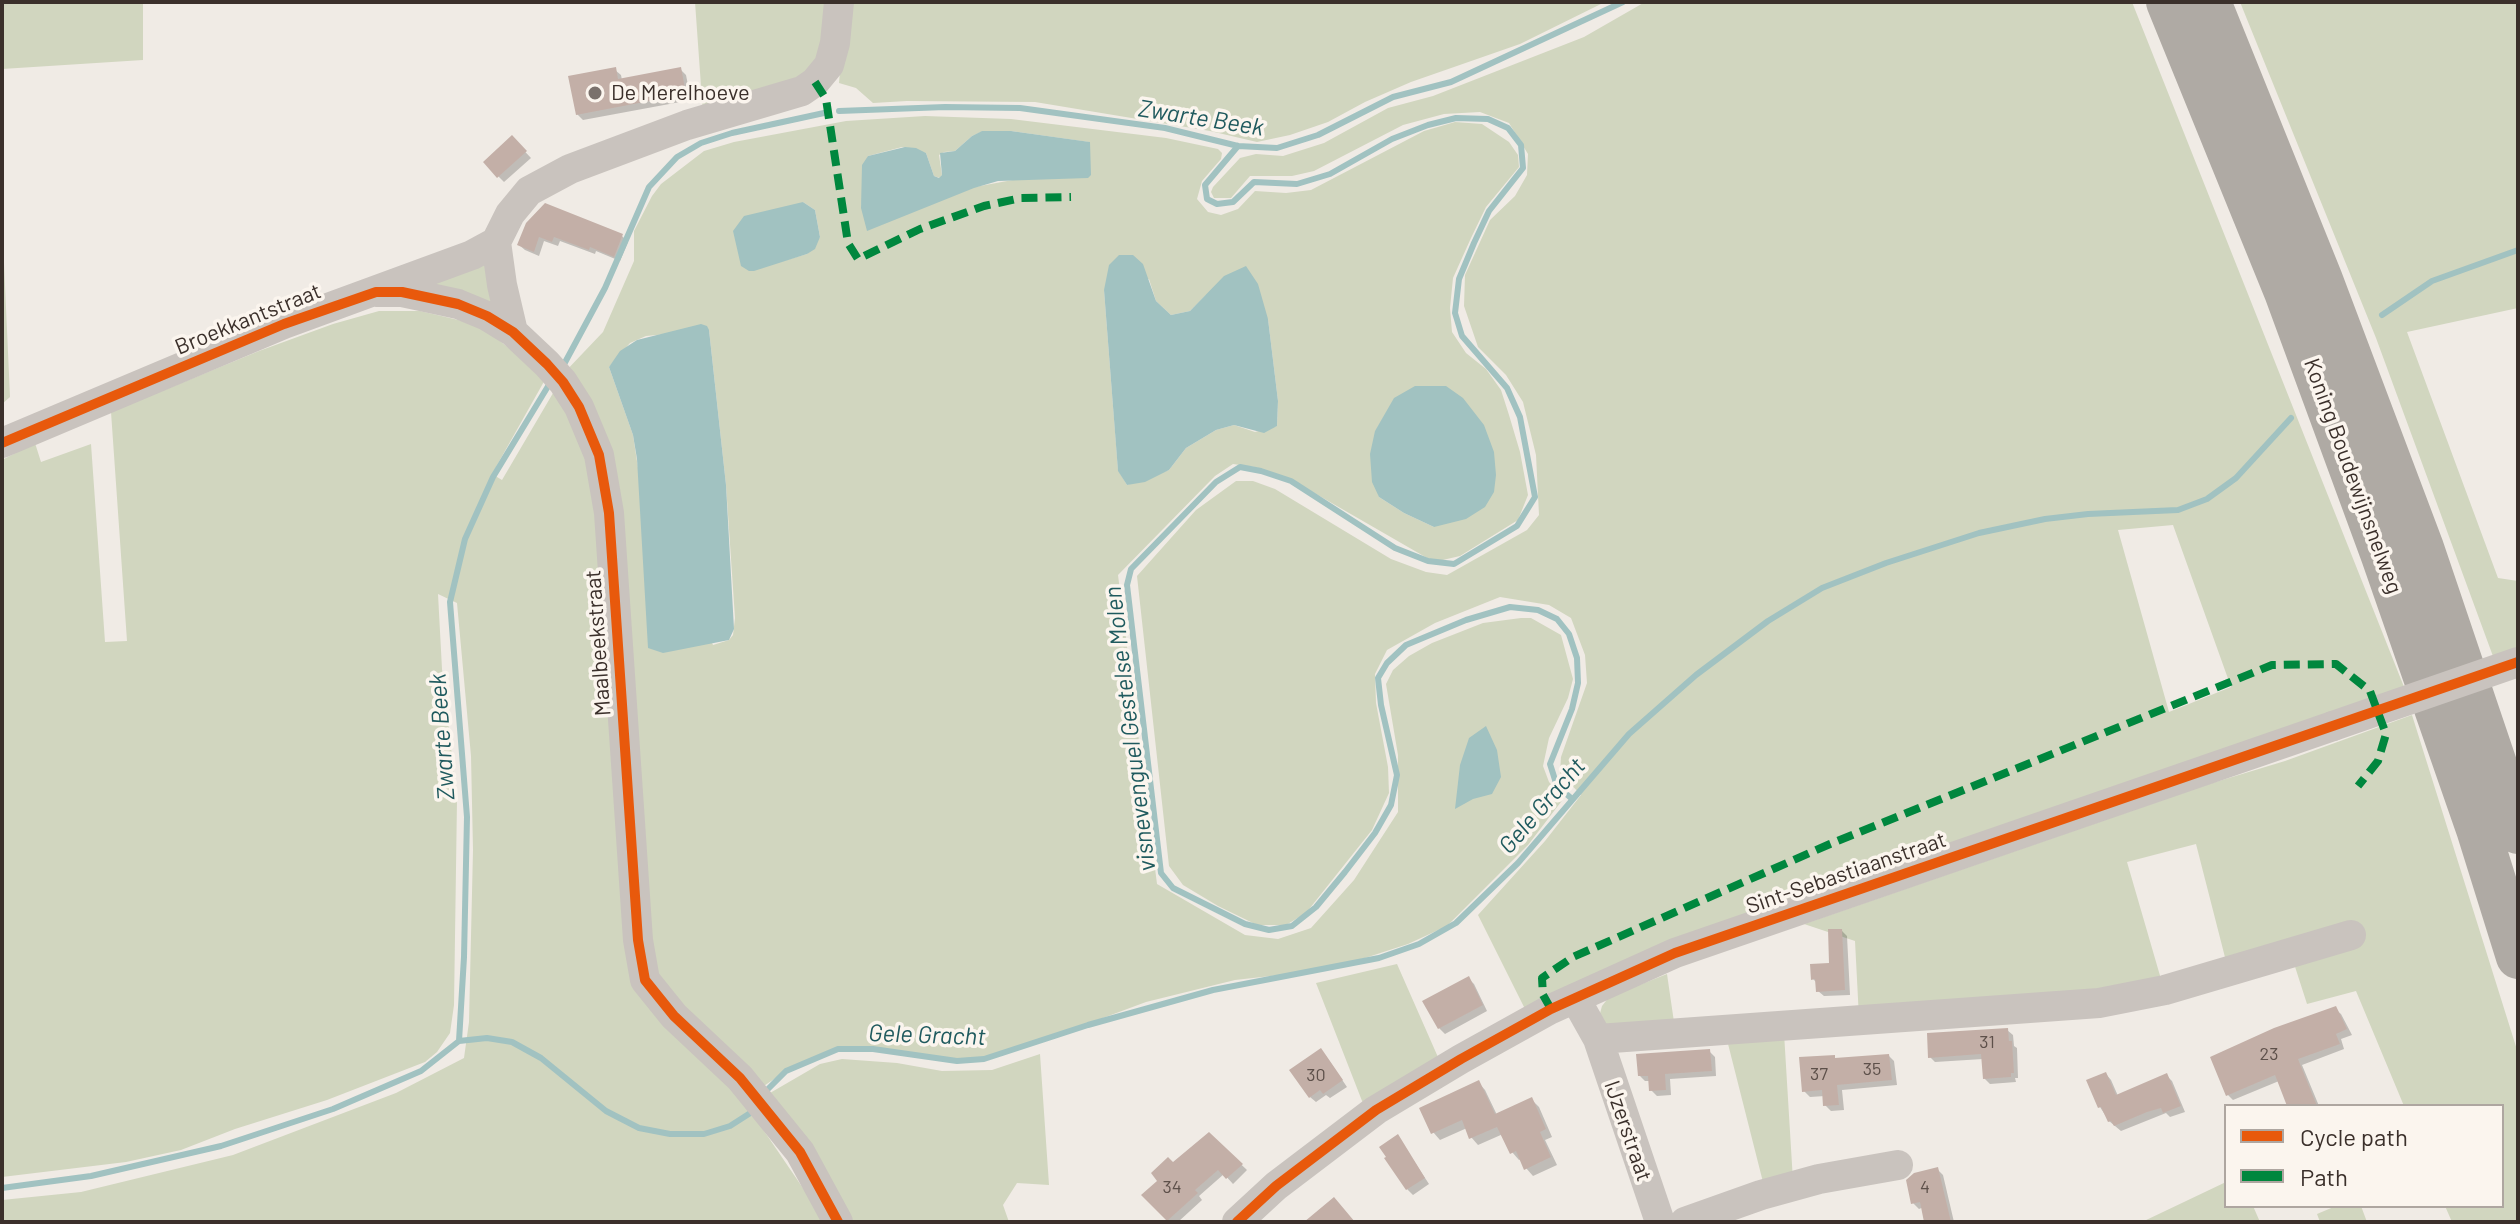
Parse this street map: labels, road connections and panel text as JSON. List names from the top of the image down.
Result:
{
  "streets": {
    "highway": ["Koning Boudewijnsnelweg"],
    "street": [
      "Broekkantstraat",
      "Maalbeekstraat",
      "Sint-Sebastiaanstraat",
      "IJzerstraat"
    ]
  },
  "crossings": [
    ["Broekkantstraat", "Maalbeekstraat"]
  ],
  "water": ["Zwarte Beek", "visnevenguel Gestelse Molen", "Gele Gracht"],
  "places": ["De Merelhoeve"],
  "house_numbers": [
    "31",
    "23",
    "35",
    "37",
    "30",
    "34",
    "4"
  ],
  "legend": ["Cycle path", "Path"]
}
